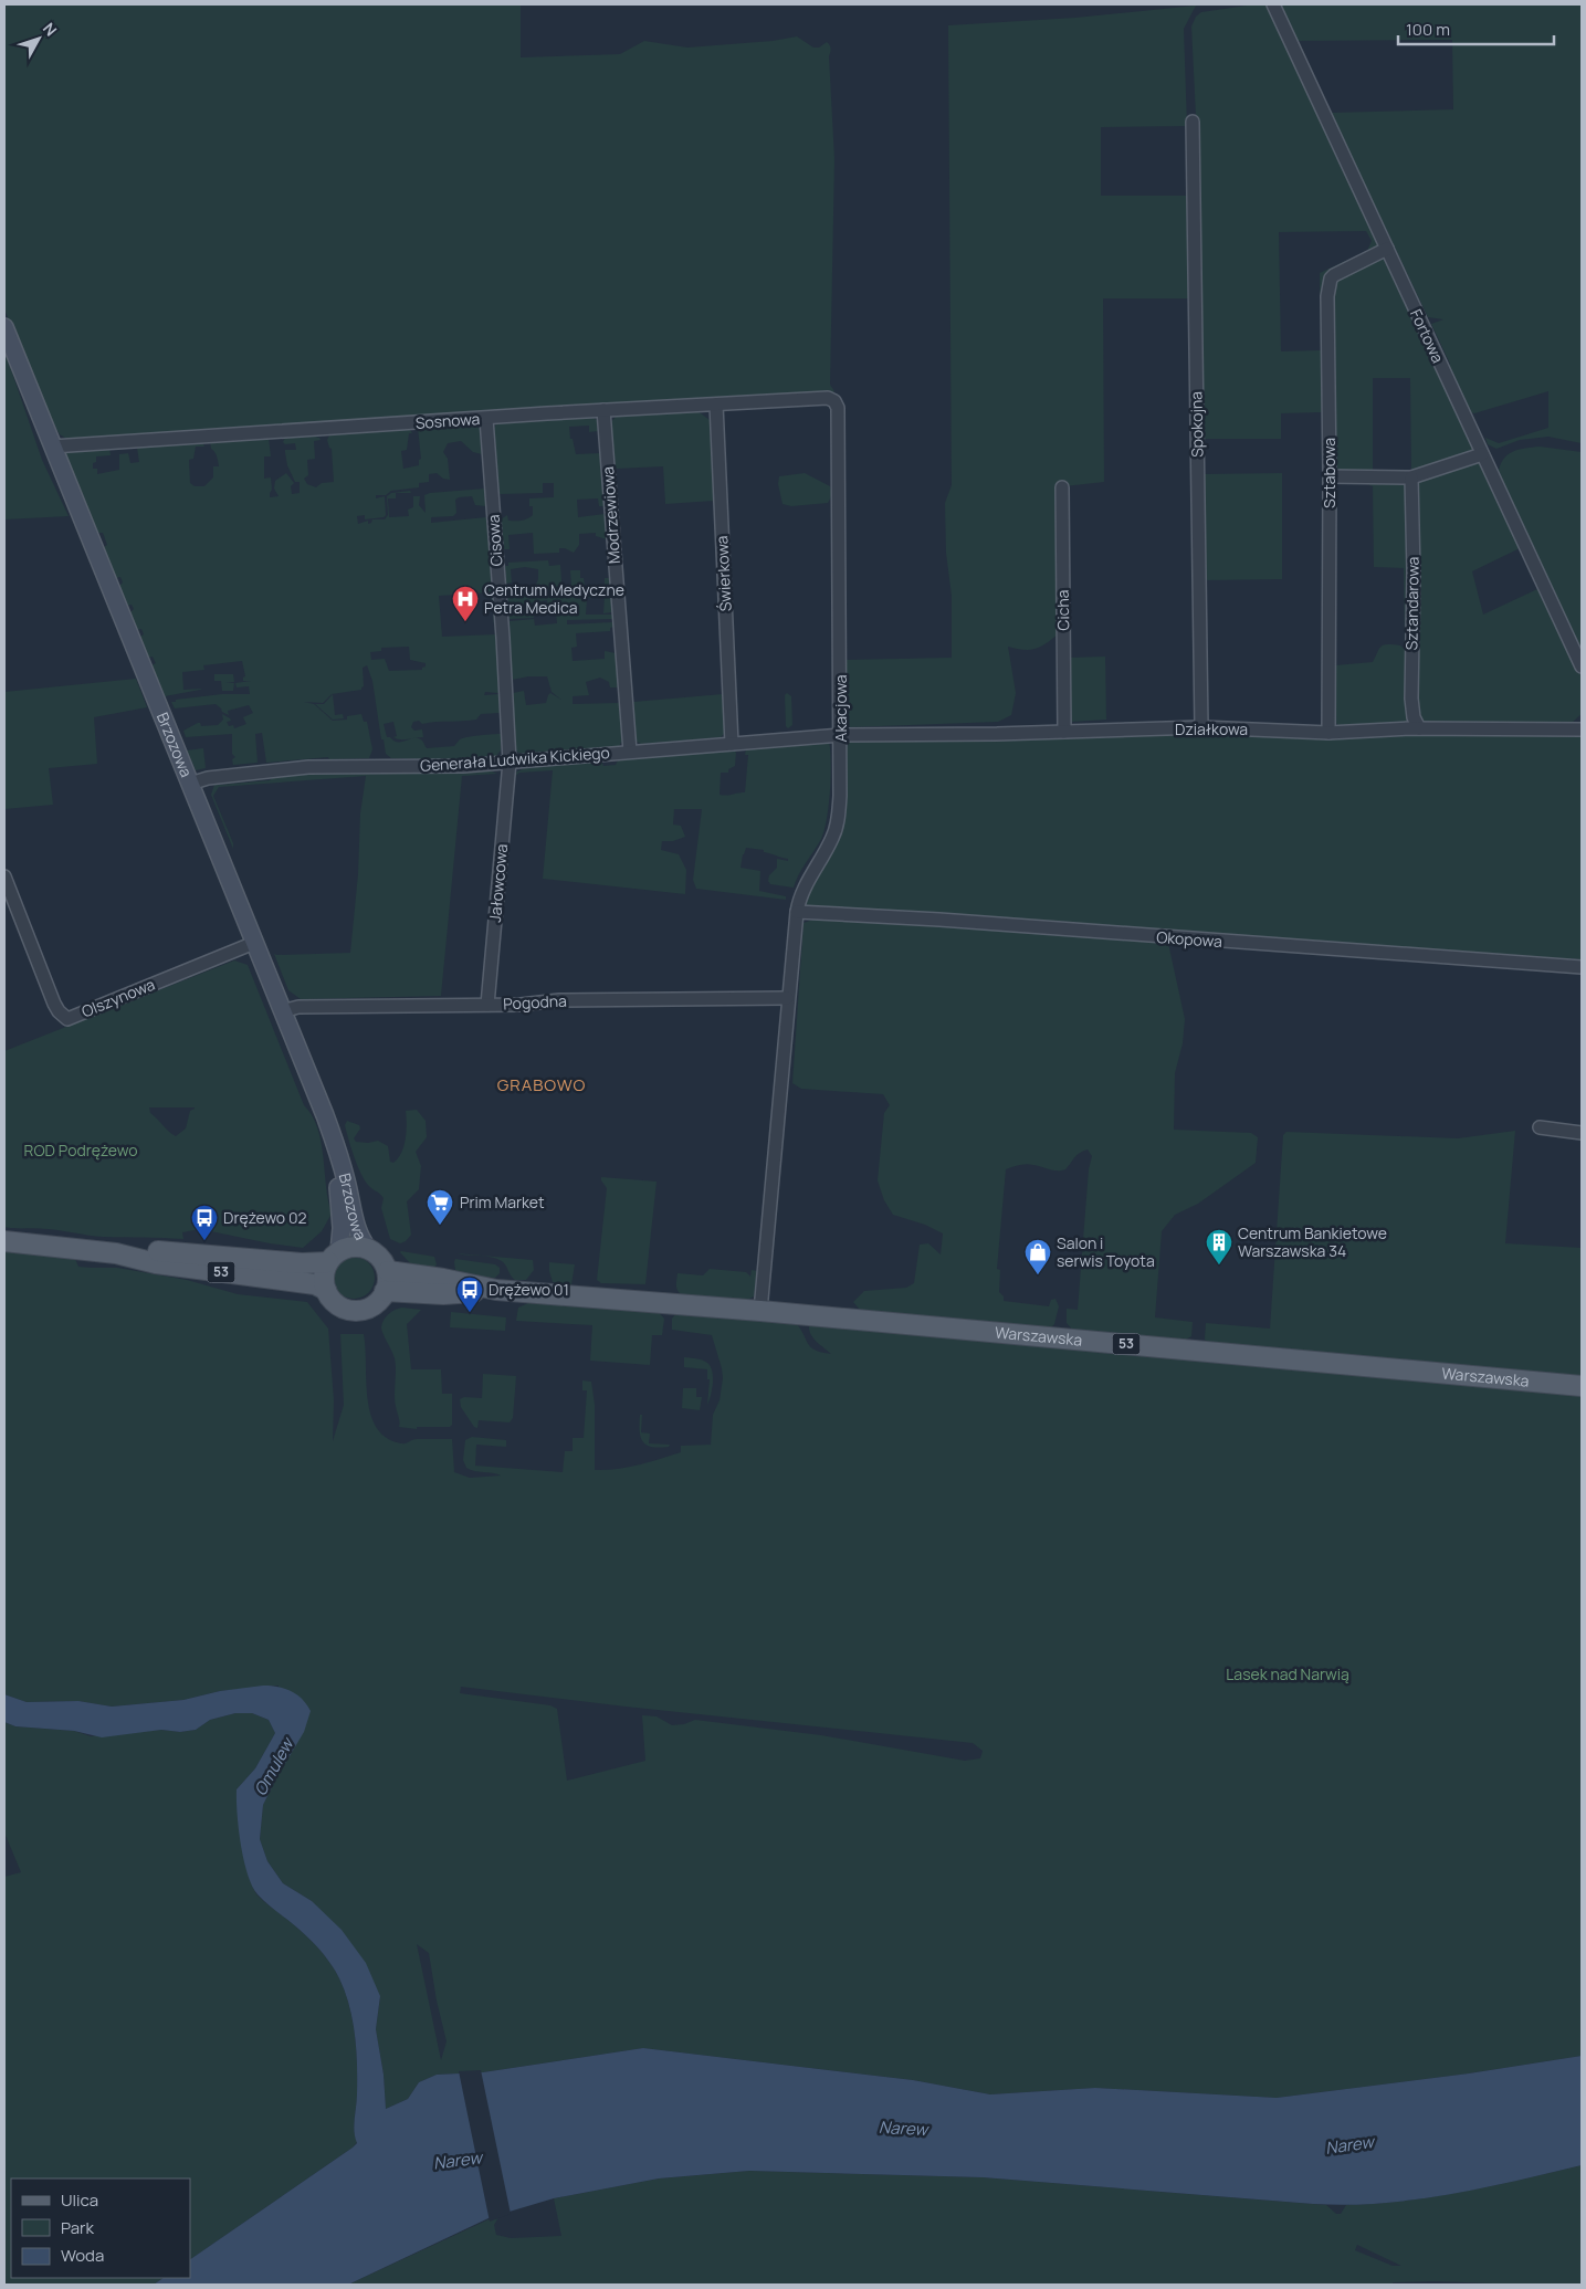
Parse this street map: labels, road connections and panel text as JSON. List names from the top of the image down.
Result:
{
  "streets": {
    "main road": ["Brzozowa", "53", "Warszawska"],
    "street": [
      "Fortowa",
      "Sosnowa",
      "Spokojna",
      "Sztabowa",
      "Modrzewiowa",
      "Cisowa",
      "Świerkowa",
      "Sztandarowa",
      "Cicha",
      "Akacjowa",
      "Działkowa",
      "Generała Ludwika Kickiego",
      "Jałowcowa",
      "Okopowa",
      "Olszynowa",
      "Pogodna"
    ]
  },
  "crossings": [
    ["Fortowa", "Sztabowa"],
    ["Sosnowa", "Modrzewiowa"],
    ["Sosnowa", "Cisowa"],
    ["Sosnowa", "Świerkowa"],
    ["Sosnowa", "Akacjowa"],
    ["Sosnowa", "Brzozowa"],
    ["Spokojna", "Działkowa"],
    ["Sztabowa", "Działkowa"],
    ["Modrzewiowa", "Generała Ludwika Kickiego"],
    ["Cisowa", "Generała Ludwika Kickiego"],
    ["Cisowa", "Jałowcowa"],
    ["Świerkowa", "Generała Ludwika Kickiego"],
    ["Sztandarowa", "Działkowa"],
    ["Cicha", "Działkowa"],
    ["Akacjowa", "Działkowa"],
    ["Akacjowa", "Generała Ludwika Kickiego"],
    ["Akacjowa", "Okopowa"],
    ["Akacjowa", "Pogodna"],
    ["Akacjowa", "Warszawska"],
    ["Działkowa", "Generała Ludwika Kickiego"],
    ["Brzozowa", "Generała Ludwika Kickiego"],
    ["Brzozowa", "Olszynowa"],
    ["Brzozowa", "Pogodna"],
    ["Brzozowa", "53"],
    ["Brzozowa", "Warszawska"],
    ["Generała Ludwika Kickiego", "Jałowcowa"],
    ["Jałowcowa", "Pogodna"],
    ["53", "Warszawska"]
  ],
  "districts": ["GRABOWO"],
  "water": ["Omulew", "Narew"],
  "parks": ["ROD Podrężewo", "Lasek nad Narwią"],
  "places": {
    "hospital": ["Centrum Medyczne Petra Medica"],
    "supermarket": ["Prim Market"],
    "bus stop": ["Drężewo 02", "Drężewo 01"],
    "building": ["Centrum Bankietowe Warszawska 34"],
    "shop": ["Salon i serwis Toyota"]
  },
  "legend": ["Ulica", "Park", "Woda"],
  "scale_bar": "100 m",
  "north": "top right"
}
